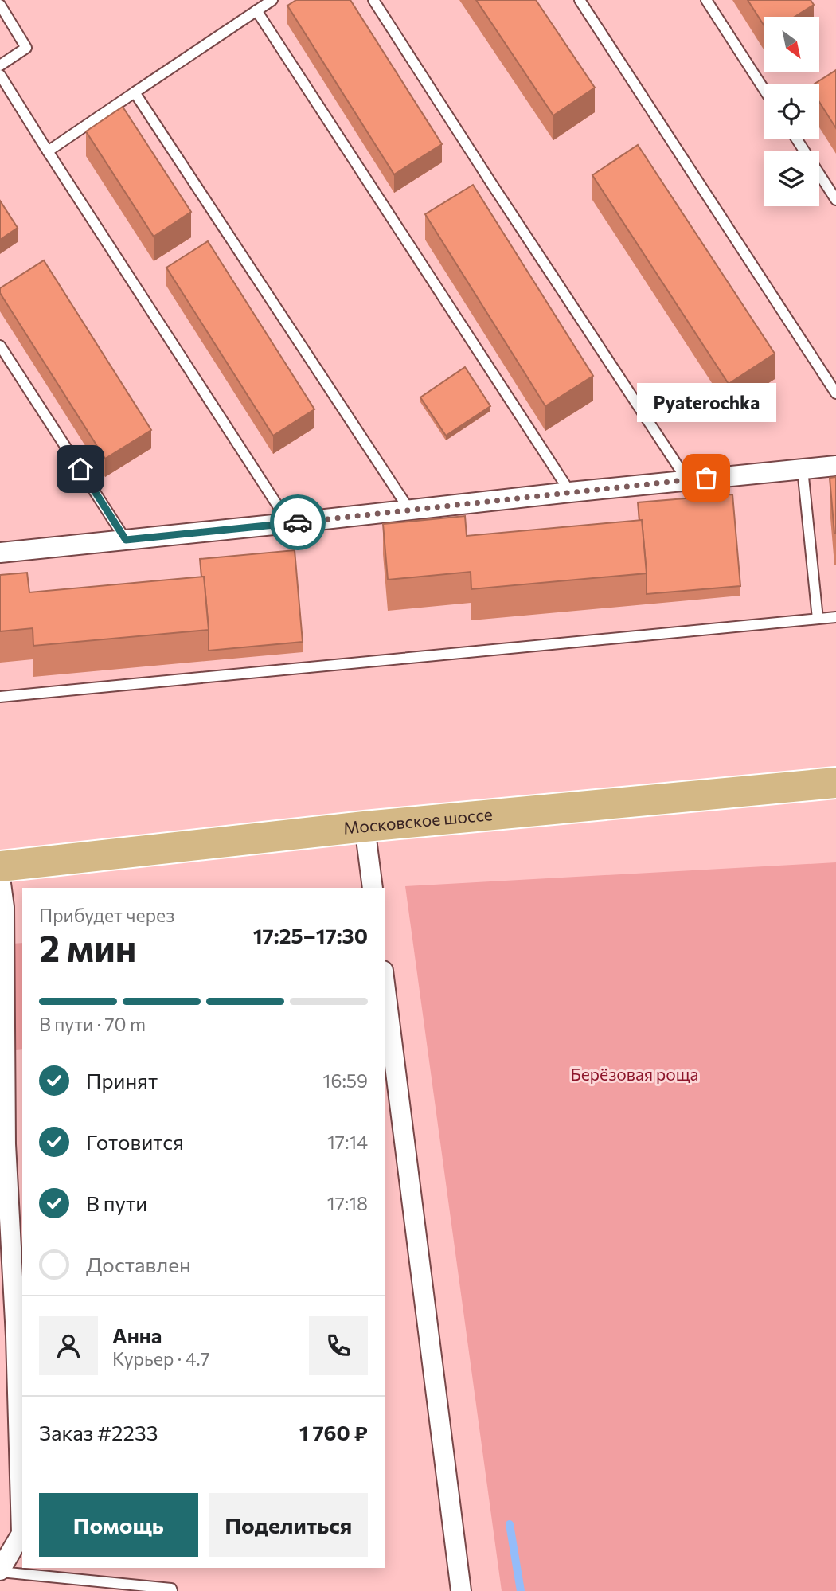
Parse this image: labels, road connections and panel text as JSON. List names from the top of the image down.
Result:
{
  "streets": {
    "main road": ["Московское шоссе"]
  },
  "parks": ["Берёзовая роща"],
  "places": ["Pyaterochka"],
  "north": "bottom right",
  "page": {
    "bubble": "Pyaterochka",
    "heading": ["2 мин", "Прибудет через", "17:25–17:30"],
    "panel": [
      "Анна",
      "Курьер · 4.7",
      "Заказ #2233",
      "1 760 ₽"
    ],
    "bar": "В пути · 70 m",
    "list": [
      ["Принят", "16:59"],
      ["Готовится", "17:14"],
      ["В пути", "17:18"],
      "Доставлен"
    ],
    "buttons": ["Помощь", "Поделиться"]
  }
}
